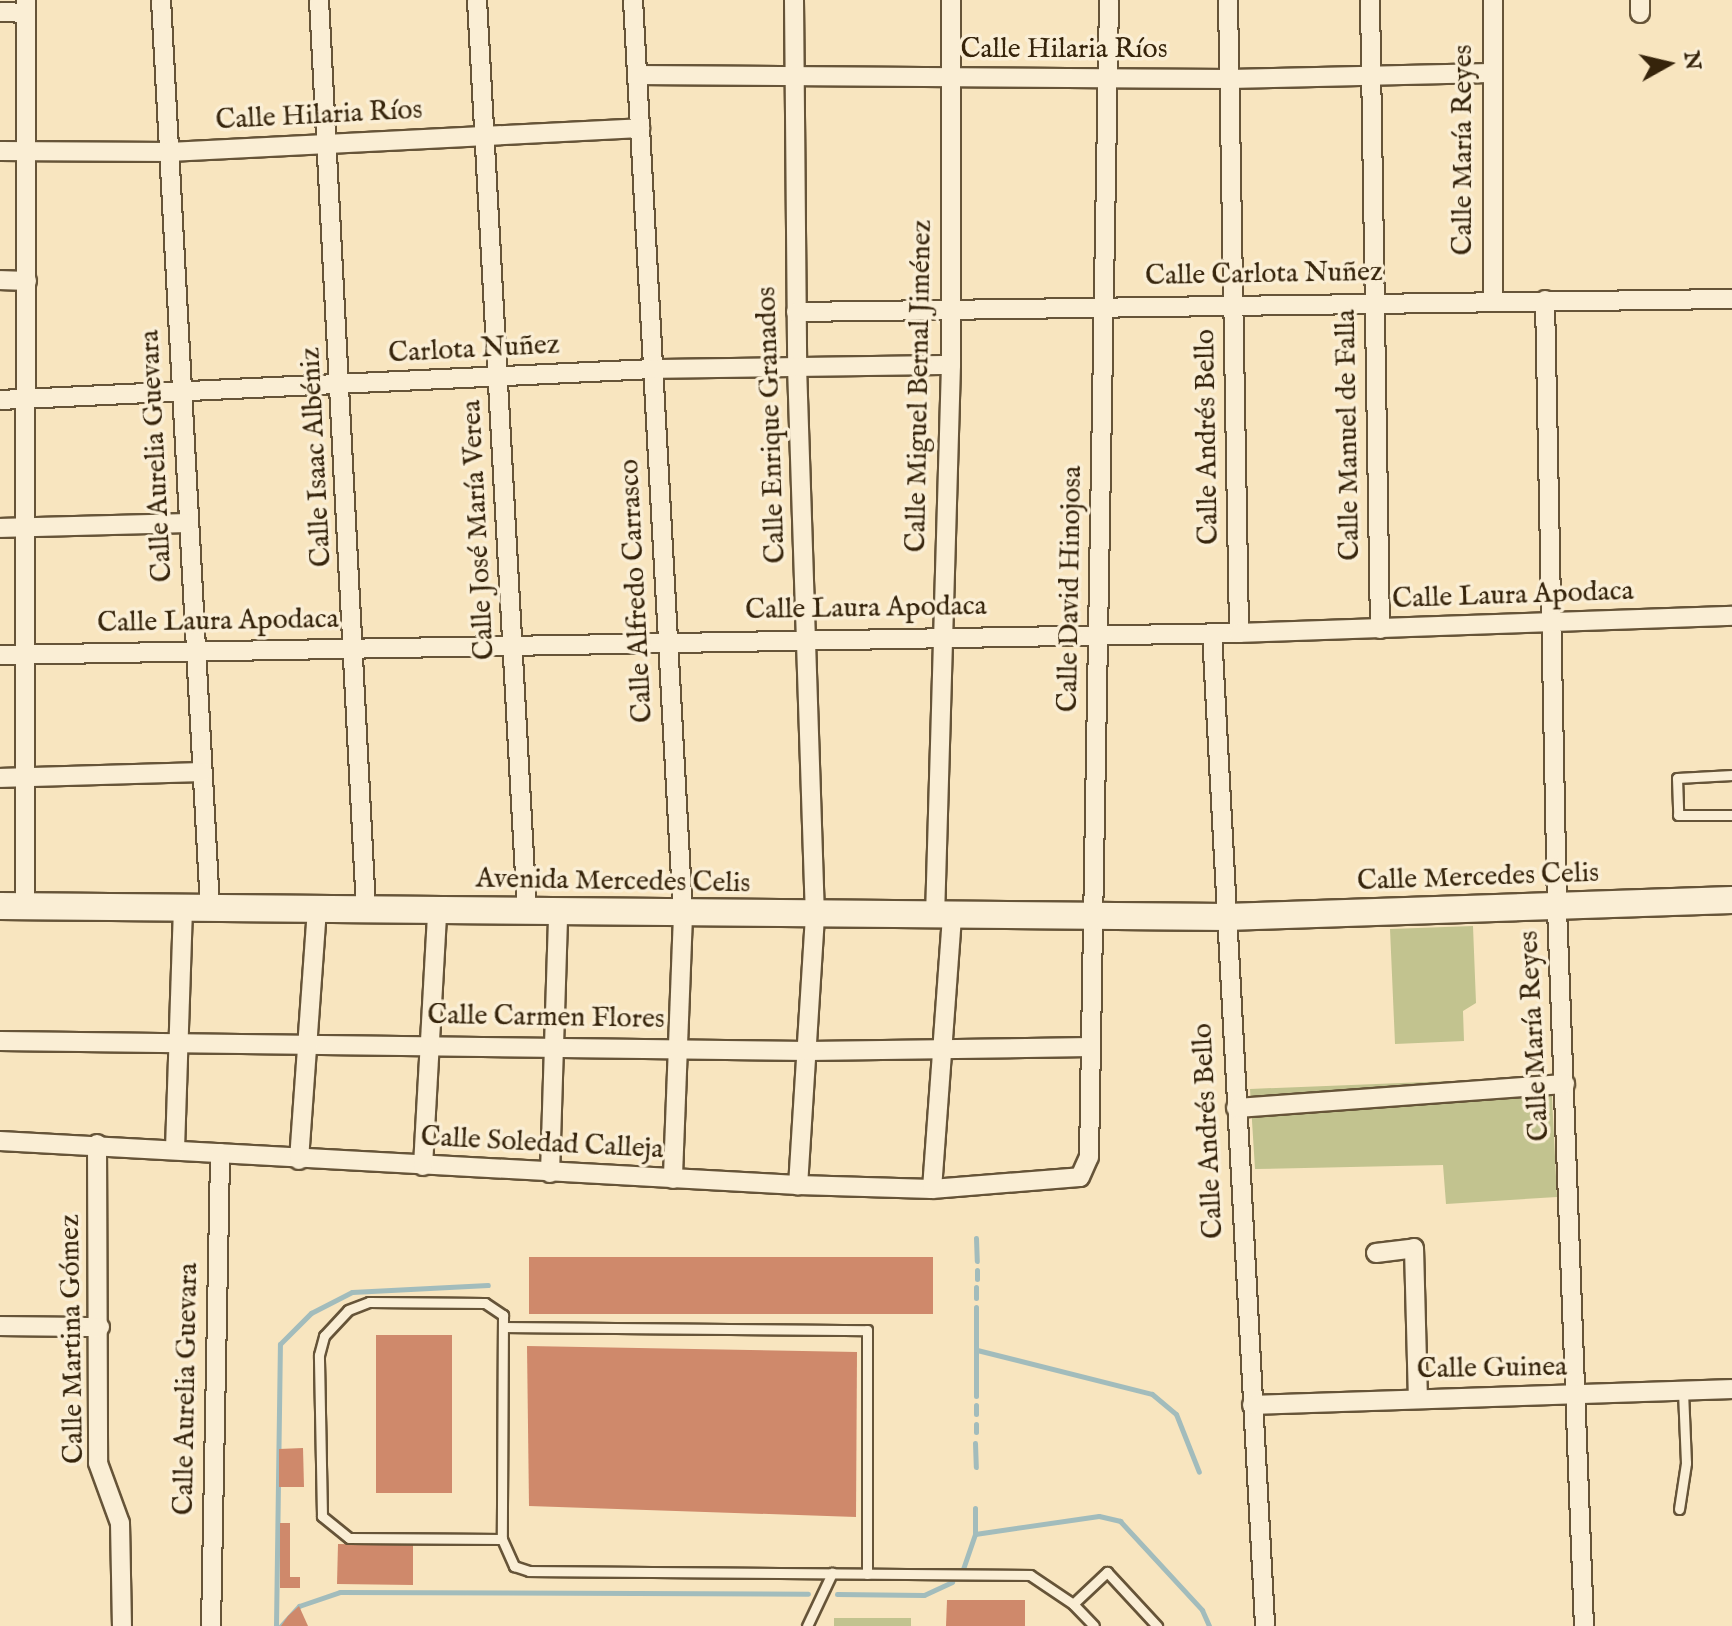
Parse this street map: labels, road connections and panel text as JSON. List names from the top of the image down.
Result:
{
  "streets": {
    "main road": ["Calle Mercedes Celis", "Avenida Mercedes Celis"],
    "street": [
      "Calle Hilaria Ríos",
      "Calle María Reyes",
      "Calle Carlota Nuñez",
      "Carlota Nuñez",
      "Calle Miguel Bernal Jiménez",
      "Calle Enrique Granados",
      "Calle Manuel de Falla",
      "Calle Andrés Bello",
      "Calle Aurelia Guevara",
      "Calle Isaac Albéniz",
      "Calle José María Verea",
      "Calle David Hinojosa",
      "Calle Alfredo Carrasco",
      "Calle Laura Apodaca",
      "Calle Carmen Flores",
      "Calle Soledad Calleja",
      "Calle Martina Gómez",
      "Calle Guinea"
    ]
  },
  "crossings": [
    ["Calle Hilaria Ríos", "Calle María Reyes"],
    ["Calle Hilaria Ríos", "Calle Miguel Bernal Jiménez"],
    ["Calle Hilaria Ríos", "Calle Enrique Granados"],
    ["Calle Hilaria Ríos", "Calle Manuel de Falla"],
    ["Calle Hilaria Ríos", "Calle Andrés Bello"],
    ["Calle Hilaria Ríos", "Calle Aurelia Guevara"],
    ["Calle Hilaria Ríos", "Calle Isaac Albéniz"],
    ["Calle Hilaria Ríos", "Calle José María Verea"],
    ["Calle Hilaria Ríos", "Calle David Hinojosa"],
    ["Calle Hilaria Ríos", "Calle Alfredo Carrasco"],
    ["Calle María Reyes", "Calle Carlota Nuñez"],
    ["Calle María Reyes", "Calle Laura Apodaca"],
    ["Calle María Reyes", "Calle Mercedes Celis"],
    ["Calle María Reyes", "Calle Guinea"],
    ["Calle Carlota Nuñez", "Calle Miguel Bernal Jiménez"],
    ["Calle Carlota Nuñez", "Calle Enrique Granados"],
    ["Calle Carlota Nuñez", "Calle Manuel de Falla"],
    ["Calle Carlota Nuñez", "Calle Andrés Bello"],
    ["Calle Carlota Nuñez", "Calle David Hinojosa"],
    ["Carlota Nuñez", "Calle Miguel Bernal Jiménez"],
    ["Carlota Nuñez", "Calle Enrique Granados"],
    ["Carlota Nuñez", "Calle Aurelia Guevara"],
    ["Carlota Nuñez", "Calle Isaac Albéniz"],
    ["Carlota Nuñez", "Calle José María Verea"],
    ["Carlota Nuñez", "Calle Alfredo Carrasco"],
    ["Calle Miguel Bernal Jiménez", "Calle Laura Apodaca"],
    ["Calle Miguel Bernal Jiménez", "Avenida Mercedes Celis"],
    ["Calle Miguel Bernal Jiménez", "Calle Carmen Flores"],
    ["Calle Miguel Bernal Jiménez", "Calle Soledad Calleja"],
    ["Calle Enrique Granados", "Calle Laura Apodaca"],
    ["Calle Enrique Granados", "Avenida Mercedes Celis"],
    ["Calle Enrique Granados", "Calle Carmen Flores"],
    ["Calle Enrique Granados", "Calle Soledad Calleja"],
    ["Calle Manuel de Falla", "Calle Laura Apodaca"],
    ["Calle Andrés Bello", "Calle Laura Apodaca"],
    ["Calle Andrés Bello", "Calle Mercedes Celis"],
    ["Calle Andrés Bello", "Avenida Mercedes Celis"],
    ["Calle Andrés Bello", "Calle Guinea"],
    ["Calle Aurelia Guevara", "Calle Laura Apodaca"],
    ["Calle Aurelia Guevara", "Avenida Mercedes Celis"],
    ["Calle Aurelia Guevara", "Calle Soledad Calleja"],
    ["Calle Isaac Albéniz", "Calle Laura Apodaca"],
    ["Calle Isaac Albéniz", "Avenida Mercedes Celis"],
    ["Calle José María Verea", "Calle Laura Apodaca"],
    ["Calle José María Verea", "Avenida Mercedes Celis"],
    ["Calle David Hinojosa", "Calle Laura Apodaca"],
    ["Calle David Hinojosa", "Avenida Mercedes Celis"],
    ["Calle David Hinojosa", "Calle Carmen Flores"],
    ["Calle David Hinojosa", "Calle Soledad Calleja"],
    ["Calle Alfredo Carrasco", "Calle Laura Apodaca"],
    ["Calle Alfredo Carrasco", "Avenida Mercedes Celis"],
    ["Calle Alfredo Carrasco", "Calle Carmen Flores"],
    ["Calle Alfredo Carrasco", "Calle Soledad Calleja"],
    ["Calle Mercedes Celis", "Avenida Mercedes Celis"],
    ["Calle Soledad Calleja", "Calle Martina Gómez"]
  ],
  "north": "right"
}
